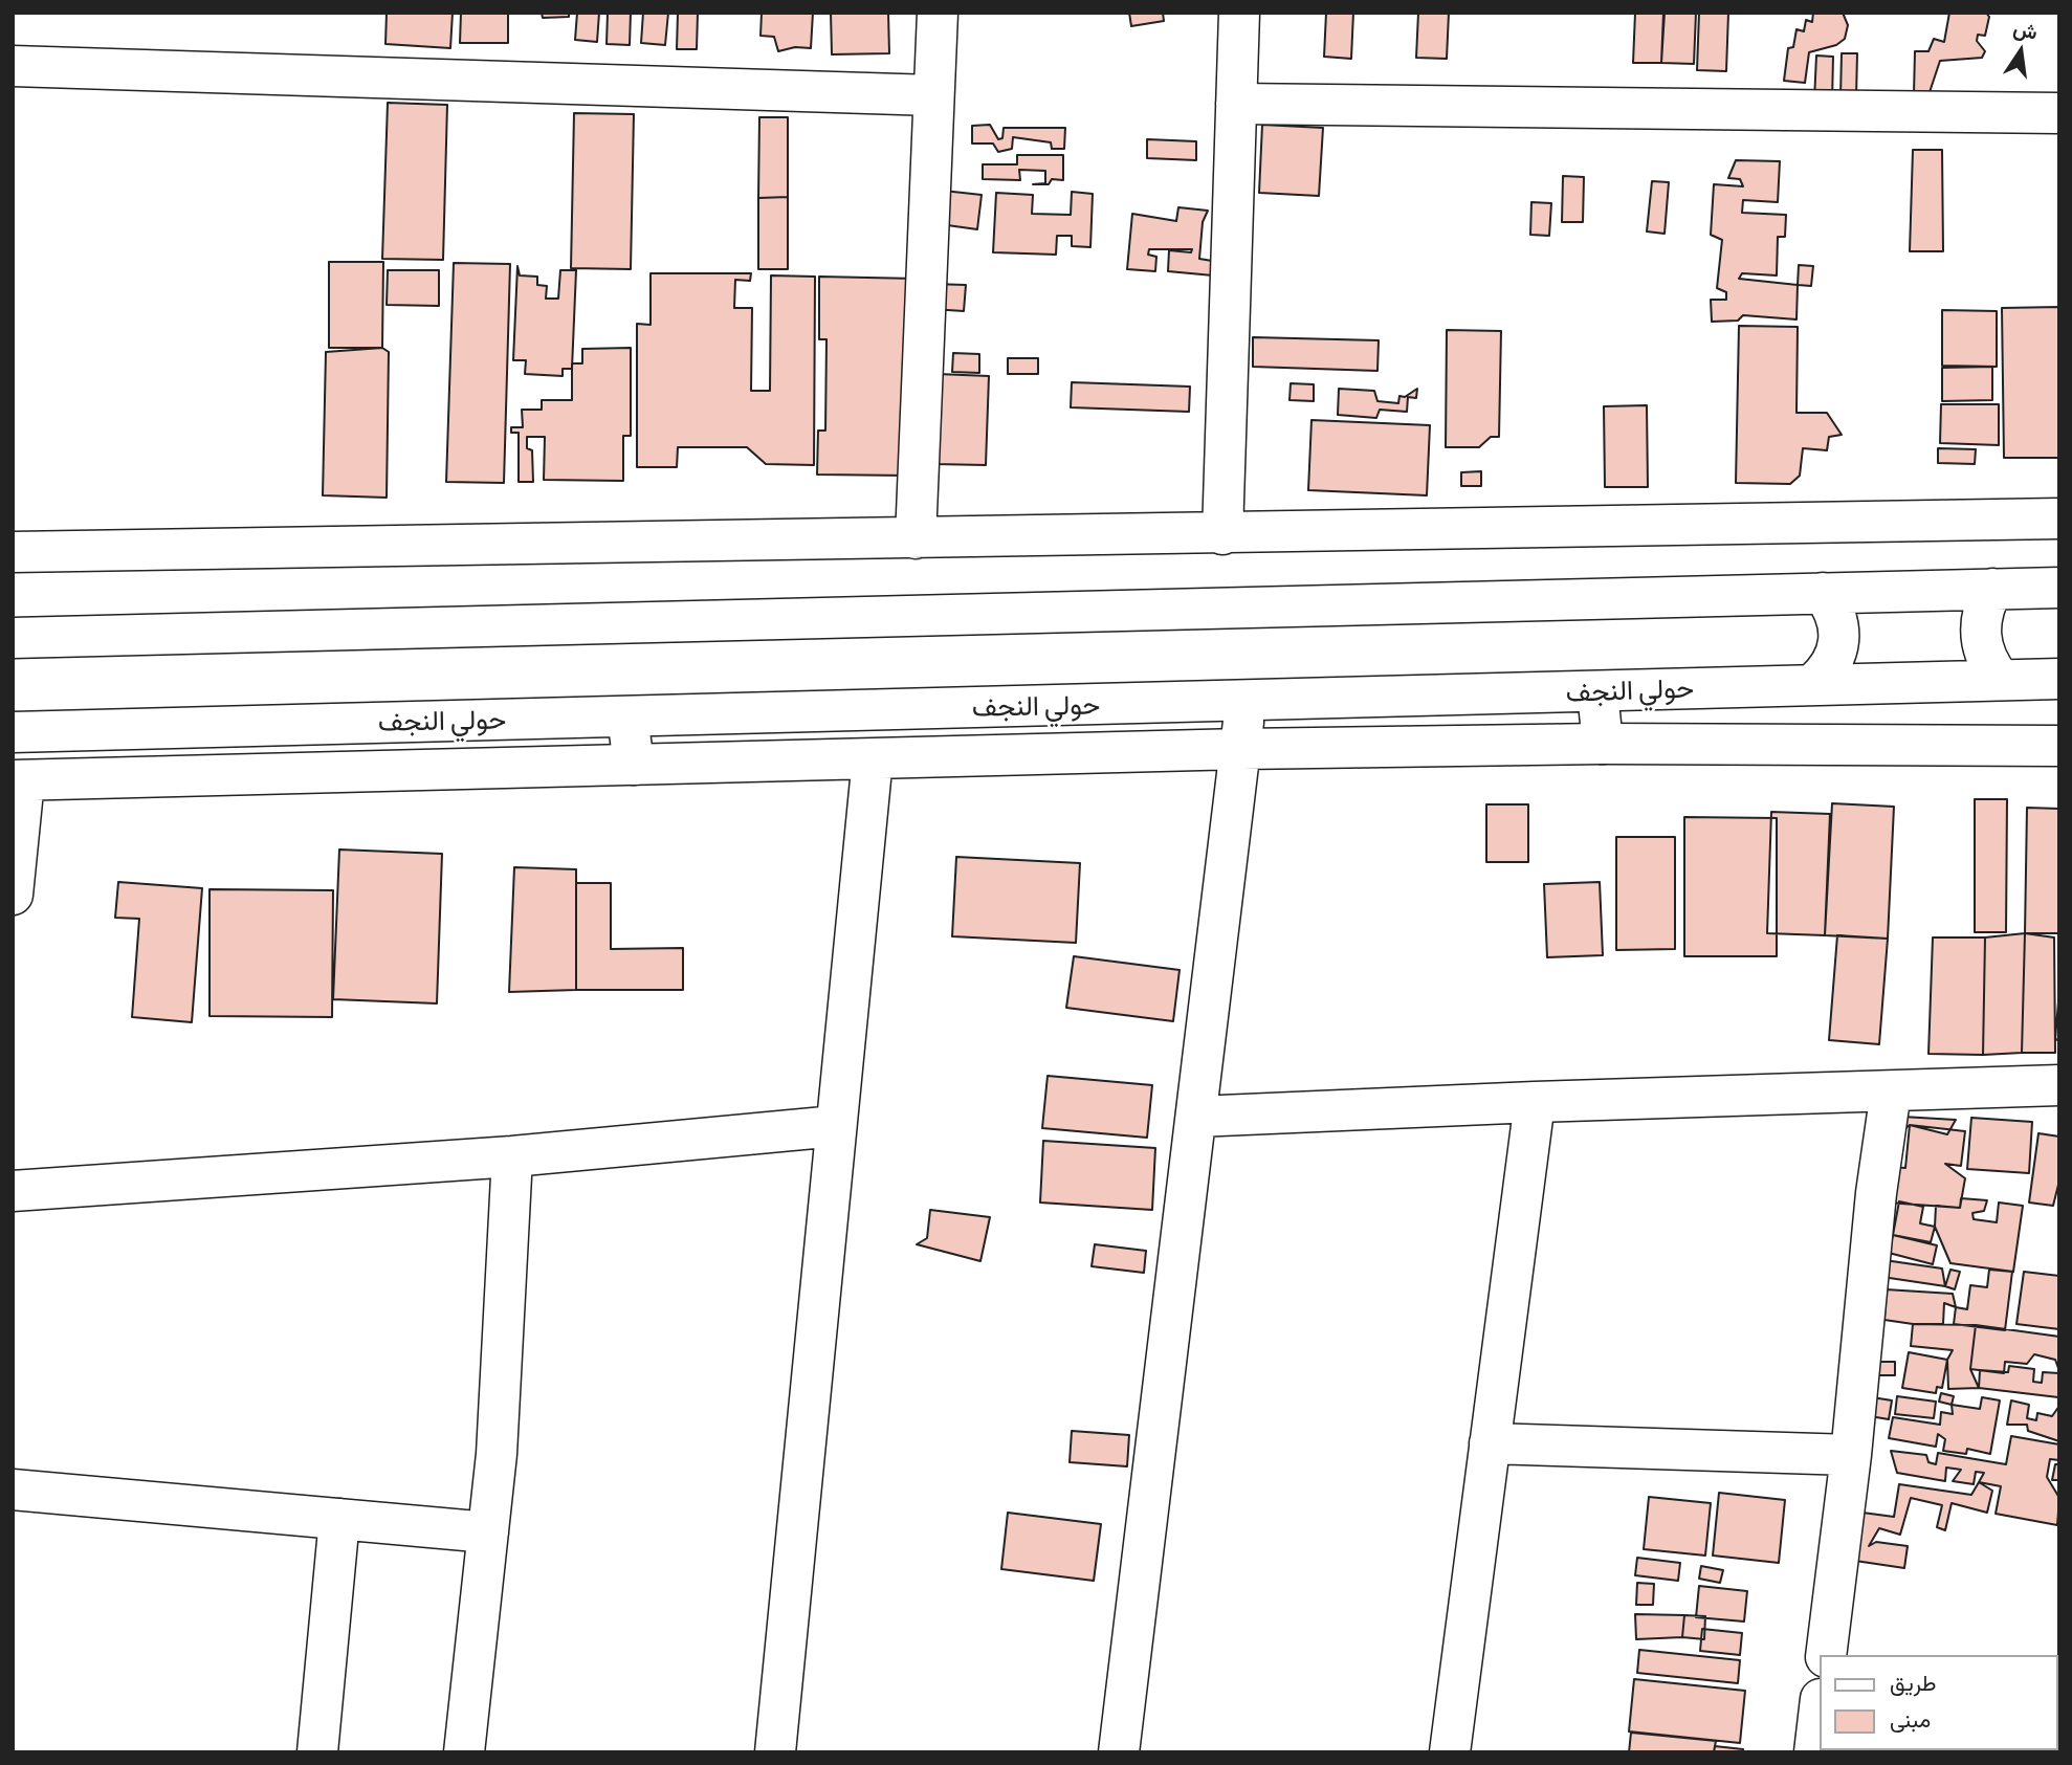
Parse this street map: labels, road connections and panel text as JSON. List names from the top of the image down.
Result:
{
  "streets": {
    "street": ["حولي النجف"]
  },
  "legend": ["طريق", "مبنى"],
  "north": "top"
}
